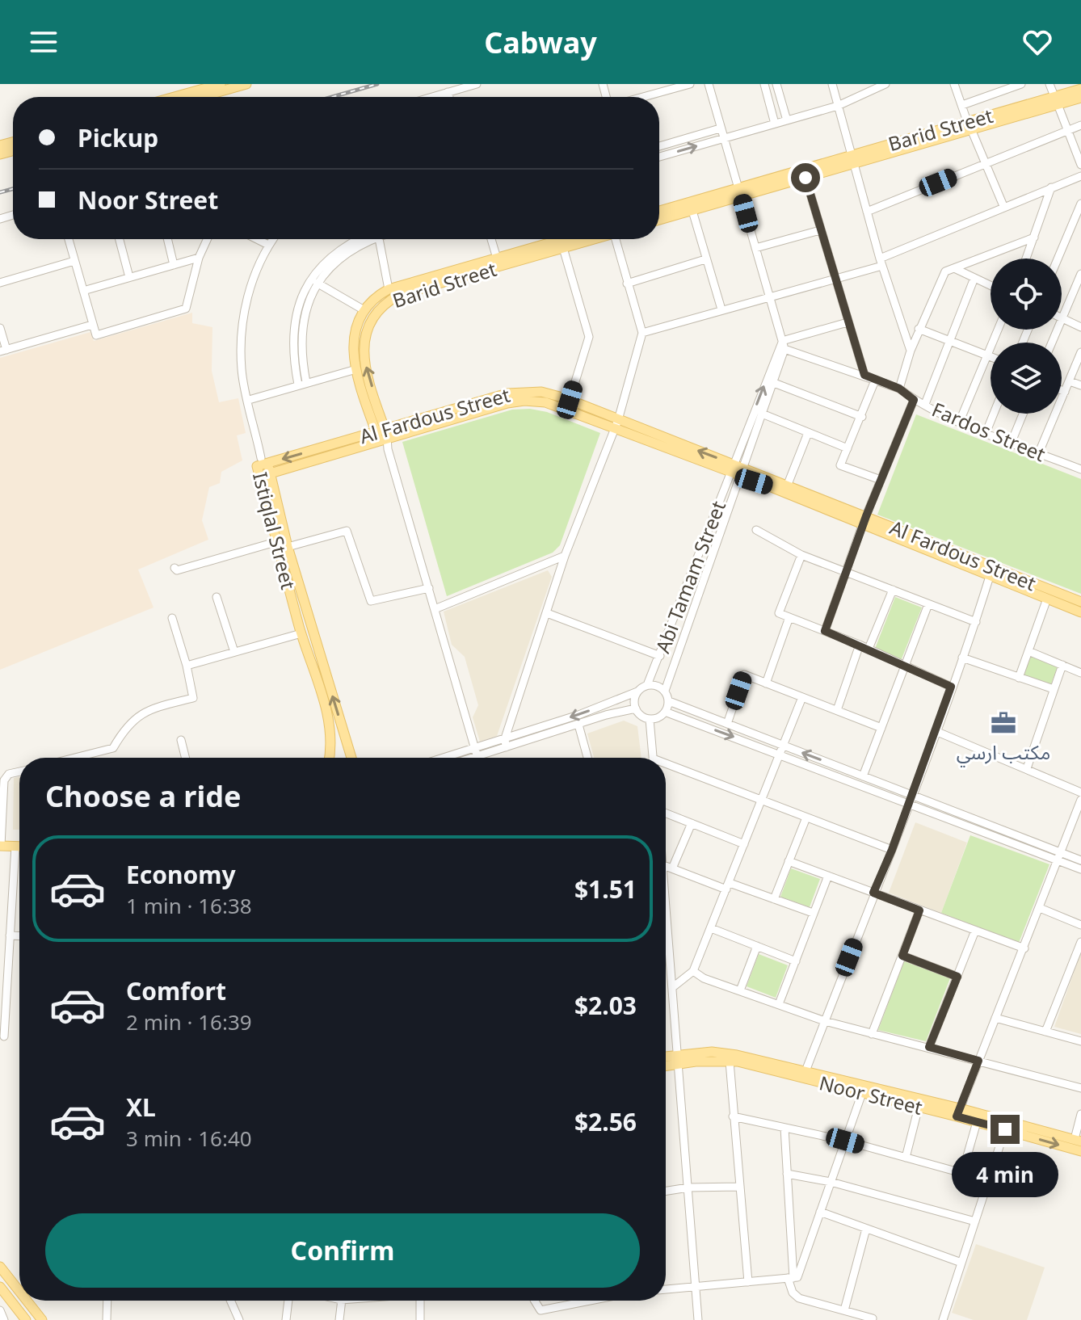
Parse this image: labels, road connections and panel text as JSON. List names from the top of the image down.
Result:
{
  "streets": {
    "main road": [
      "Barid Street",
      "Al Fardous Street",
      "Istiqlal Street",
      "Noor Street"
    ],
    "street": ["Fardos Street", "Abi Tamam Street"]
  },
  "crossings": [
    ["Barid Street", "Al Fardous Street"],
    ["Al Fardous Street", "Fardos Street"],
    ["Al Fardous Street", "Istiqlal Street"],
    ["Al Fardous Street", "Abi Tamam Street"]
  ],
  "places": {
    "office": ["مكتب ارسي"]
  },
  "page": {
    "header": "Cabway",
    "banner": ["Pickup", "Noor Street"],
    "heading": "Choose a ride",
    "list": [
      {
        "name": "Economy",
        "note": "1 min · 16:38",
        "value": "$1.51"
      },
      {
        "name": "Comfort",
        "note": "2 min · 16:39",
        "value": "$2.03"
      },
      {
        "name": "XL",
        "note": "3 min · 16:40",
        "value": "$2.56"
      }
    ],
    "bubble": "4 min",
    "buttons": "Confirm"
  }
}
